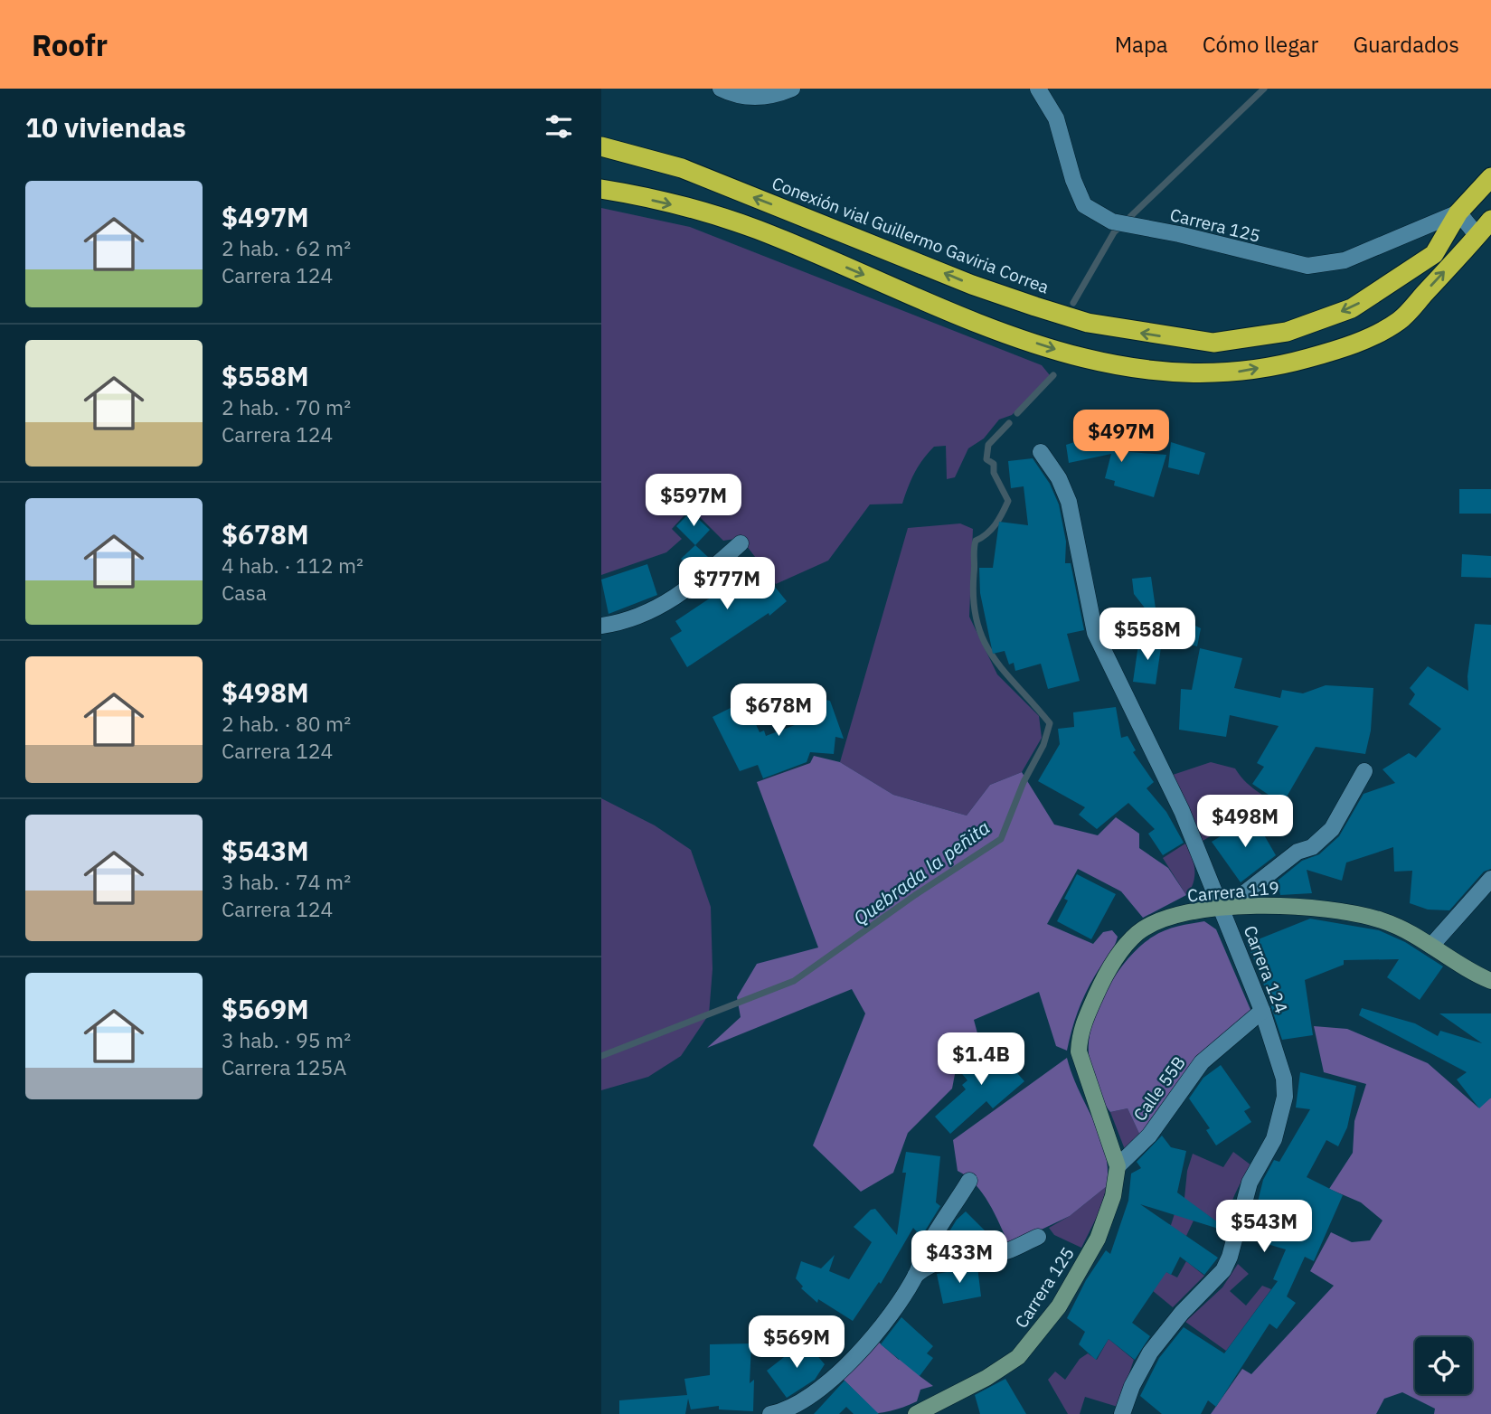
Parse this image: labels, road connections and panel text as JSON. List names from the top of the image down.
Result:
{
  "streets": {
    "highway": ["Conexión vial Guillermo Gaviria Correa"],
    "street": [
      "Carrera 125",
      "Carrera 119",
      "Carrera 124",
      "Calle 55B"
    ]
  },
  "crossings": [
    ["Carrera 125", "Conexión vial Guillermo Gaviria Correa"],
    ["Carrera 125", "Carrera 119"],
    ["Carrera 119", "Carrera 124"],
    ["Carrera 119", "Calle 55B"],
    ["Carrera 124", "Calle 55B"]
  ],
  "water": ["Quebrada la peñita"],
  "page": {
    "header": "Roofr",
    "nav": ["Mapa", "Cómo llegar", "Guardados"],
    "heading": "10 viviendas",
    "list": [
      {
        "name": "$497M",
        "note": "2 hab. · 62 m² · Carrera 124"
      },
      {
        "name": "$558M",
        "note": "2 hab. · 70 m² · Carrera 124"
      },
      {
        "name": "$678M",
        "note": "4 hab. · 112 m² · Casa"
      },
      {
        "name": "$498M",
        "note": "2 hab. · 80 m² · Carrera 124"
      },
      {
        "name": "$543M",
        "note": "3 hab. · 74 m² · Carrera 124"
      },
      {
        "name": "$569M",
        "note": "3 hab. · 95 m² · Carrera 125A"
      }
    ],
    "price": [
      "$497M",
      "$597M",
      "$777M",
      "$558M",
      "$678M",
      "$498M",
      "$1.4B",
      "$543M",
      "$433M",
      "$569M"
    ]
  }
}
